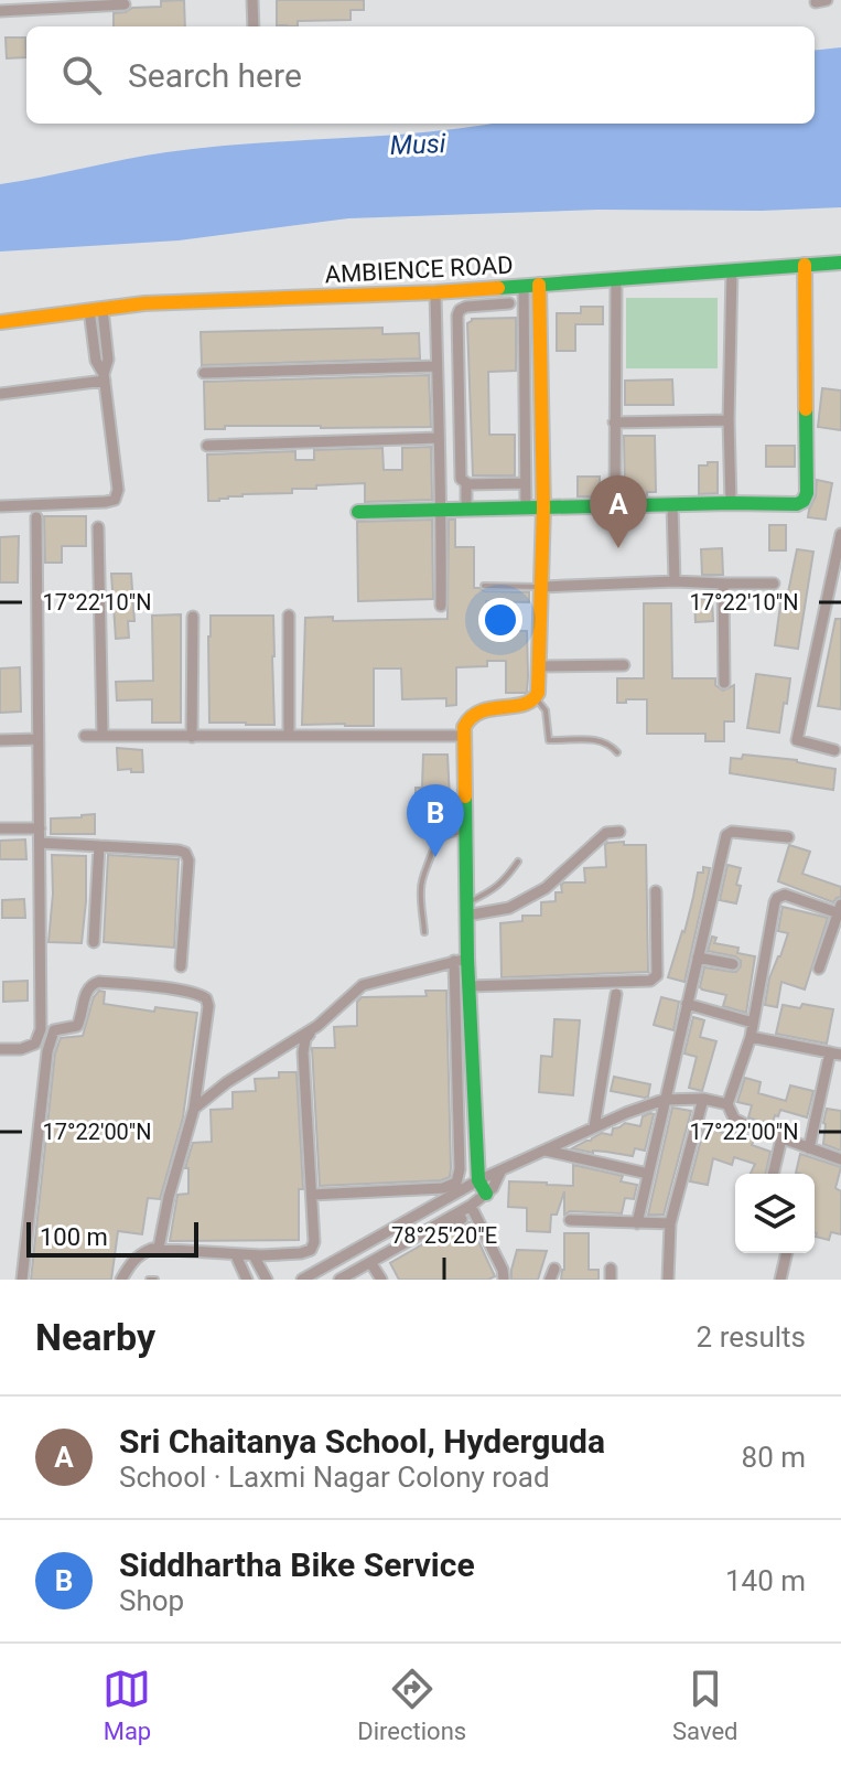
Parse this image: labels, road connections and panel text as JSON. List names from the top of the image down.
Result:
{
  "streets": {
    "street": ["AMBIENCE ROAD"]
  },
  "water": ["Musi"],
  "scale_bar": "100 m",
  "page": {
    "search": "Search here",
    "pins": ["A", "B"],
    "scale": "100 m",
    "heading": ["Nearby", "2 results"],
    "list": [
      {
        "mark": "A",
        "name": "Sri Chaitanya School, Hyderguda",
        "note": "School · Laxmi Nagar Colony road",
        "value": "80 m"
      },
      {
        "mark": "B",
        "name": "Siddhartha Bike Service",
        "note": "Shop",
        "value": "140 m"
      }
    ],
    "nav": ["Map", "Directions", "Saved"]
  },
  "coordinates": ["17°22'10\"N", "17°22'00\"N", "78°25'20\"E"]
}
